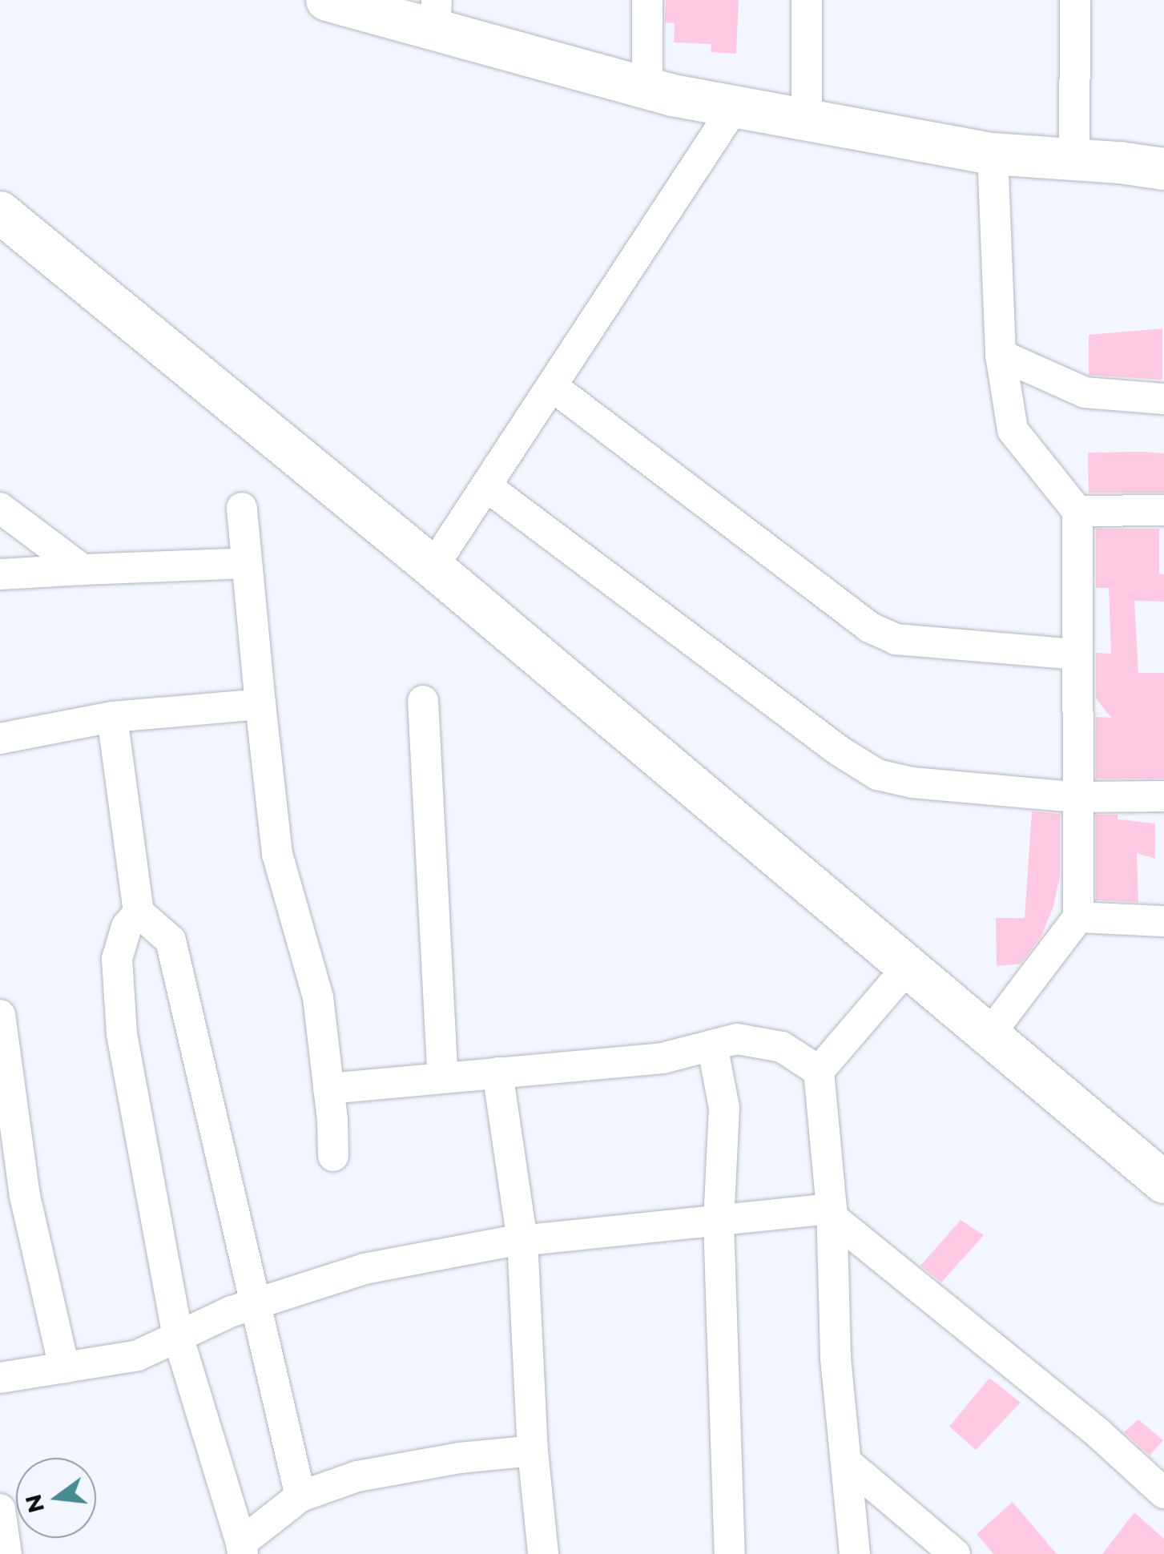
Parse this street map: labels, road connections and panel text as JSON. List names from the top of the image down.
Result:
{
  "north": "left"
}
